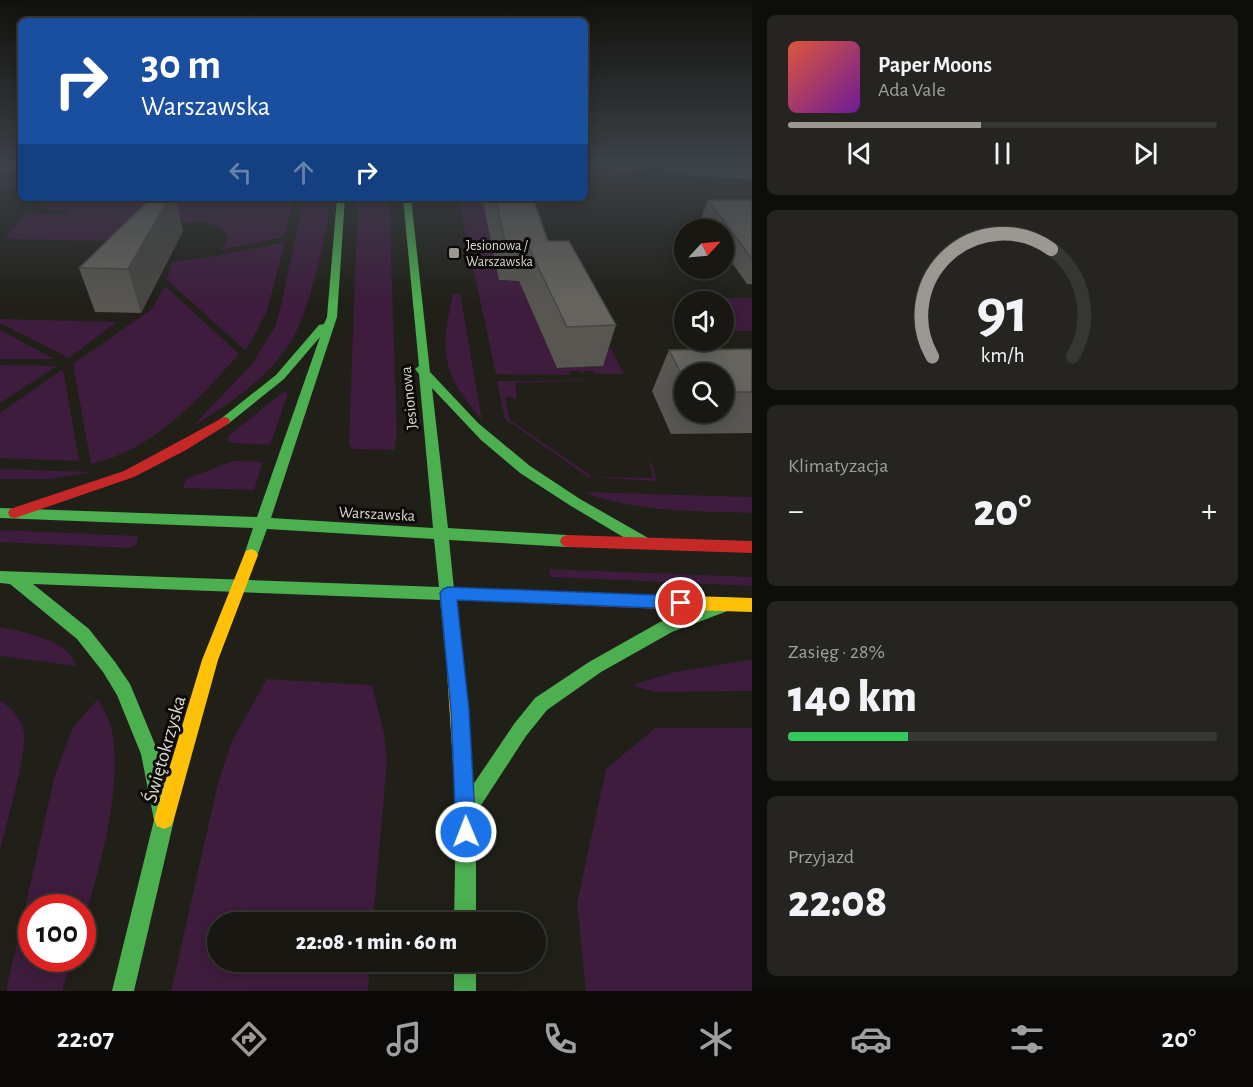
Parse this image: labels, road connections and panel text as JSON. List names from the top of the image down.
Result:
{
  "streets": {
    "main road": ["Jesionowa", "Warszawska", "Świętokrzyska"]
  },
  "crossings": [
    ["Jesionowa", "Warszawska"],
    ["Warszawska", "Świętokrzyska"]
  ],
  "places": {
    "transit": ["Jesionowa / Warszawska"]
  },
  "north": "top right",
  "page": {
    "turn": ["30 m", "Warszawska"],
    "song": ["Paper Moons", "Ada Vale"],
    "tile": [
      "Klimatyzacja",
      ["Zasięg · 28%", "140 km"],
      ["Przyjazd", "22:08"]
    ],
    "heat": ["−", "20°", "+"],
    "limit": "100",
    "trip": "22:08 · 1 min · 60 m",
    "tabs": ["22:07", "20°"],
    "gauge": ["91", "km/h"]
  }
}
